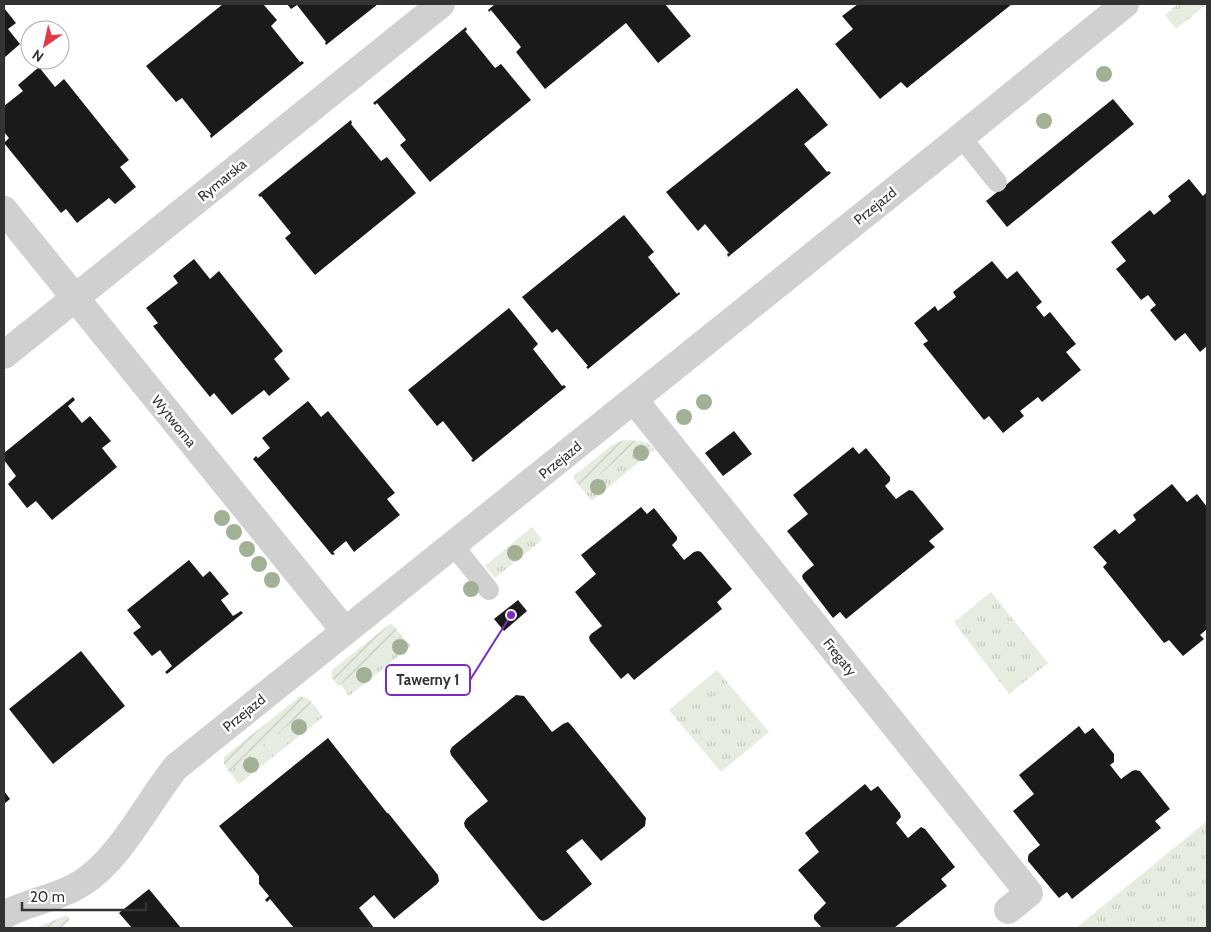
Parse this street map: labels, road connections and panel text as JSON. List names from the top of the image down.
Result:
{
  "streets": {
    "street": [
      "Rymarska",
      "Przejazd",
      "Wytworna",
      "Fregaty"
    ]
  },
  "crossings": [
    ["Rymarska", "Wytworna"],
    ["Przejazd", "Wytworna"],
    ["Przejazd", "Fregaty"]
  ],
  "places": ["Tawerny 1"],
  "scale_bar": "20 m",
  "north": "bottom left"
}
